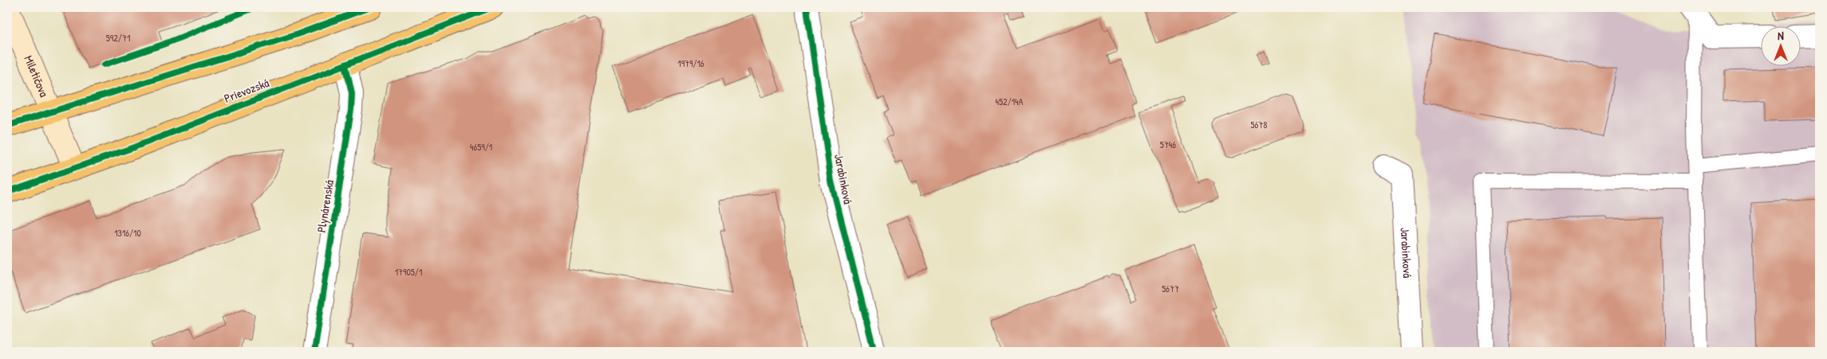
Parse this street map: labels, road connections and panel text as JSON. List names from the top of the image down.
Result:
{
  "streets": {
    "main road": ["Prievozská"],
    "street": ["Miletičova", "Jarabinková", "Plynárenská"]
  },
  "crossings": [
    ["Miletičova", "Prievozská"],
    ["Prievozská", "Plynárenská"]
  ],
  "house_numbers": [
    "592/71",
    "1979/16",
    "452/14A",
    "5678",
    "5746",
    "4659/1",
    "1316/10",
    "17905/1",
    "5677"
  ],
  "north": "top"
}
